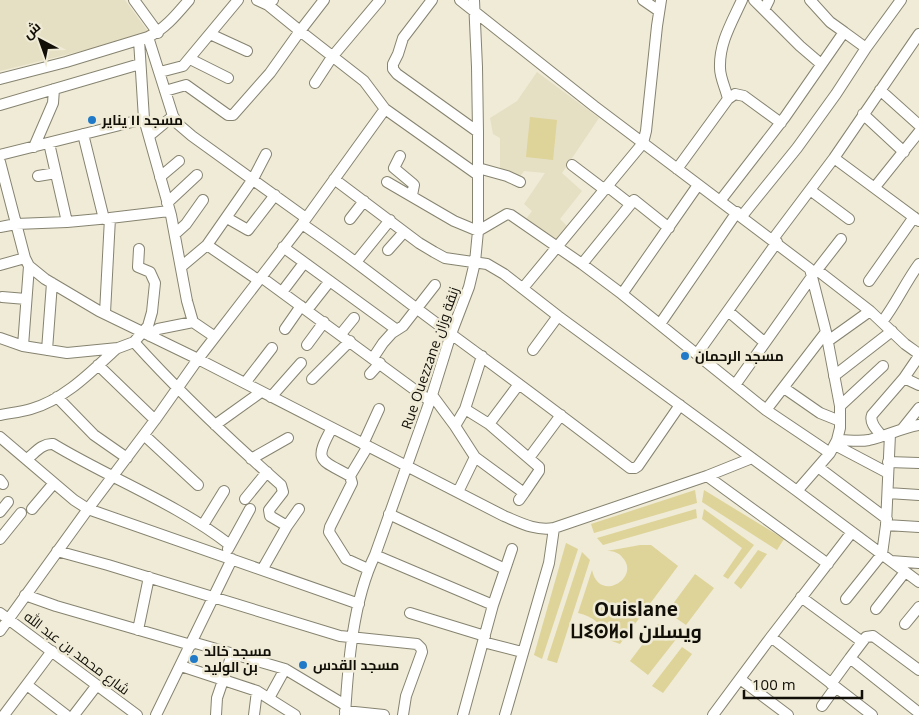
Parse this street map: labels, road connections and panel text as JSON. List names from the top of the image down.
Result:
{
  "streets": {
    "street": ["Rue Ouezzane زنقة وزان", "شارع محمد بن عبد الله"]
  },
  "districts": ["Ouislane ⵡⵉⵙⵍⴰⵏ ويسلان"],
  "places": [
    "مسجد ١١ يناير",
    "مسجد الرحمان",
    "مسجد خالد بن الوليد",
    "مسجد القدس"
  ],
  "scale_bar": "100 m",
  "north": "top left"
}
